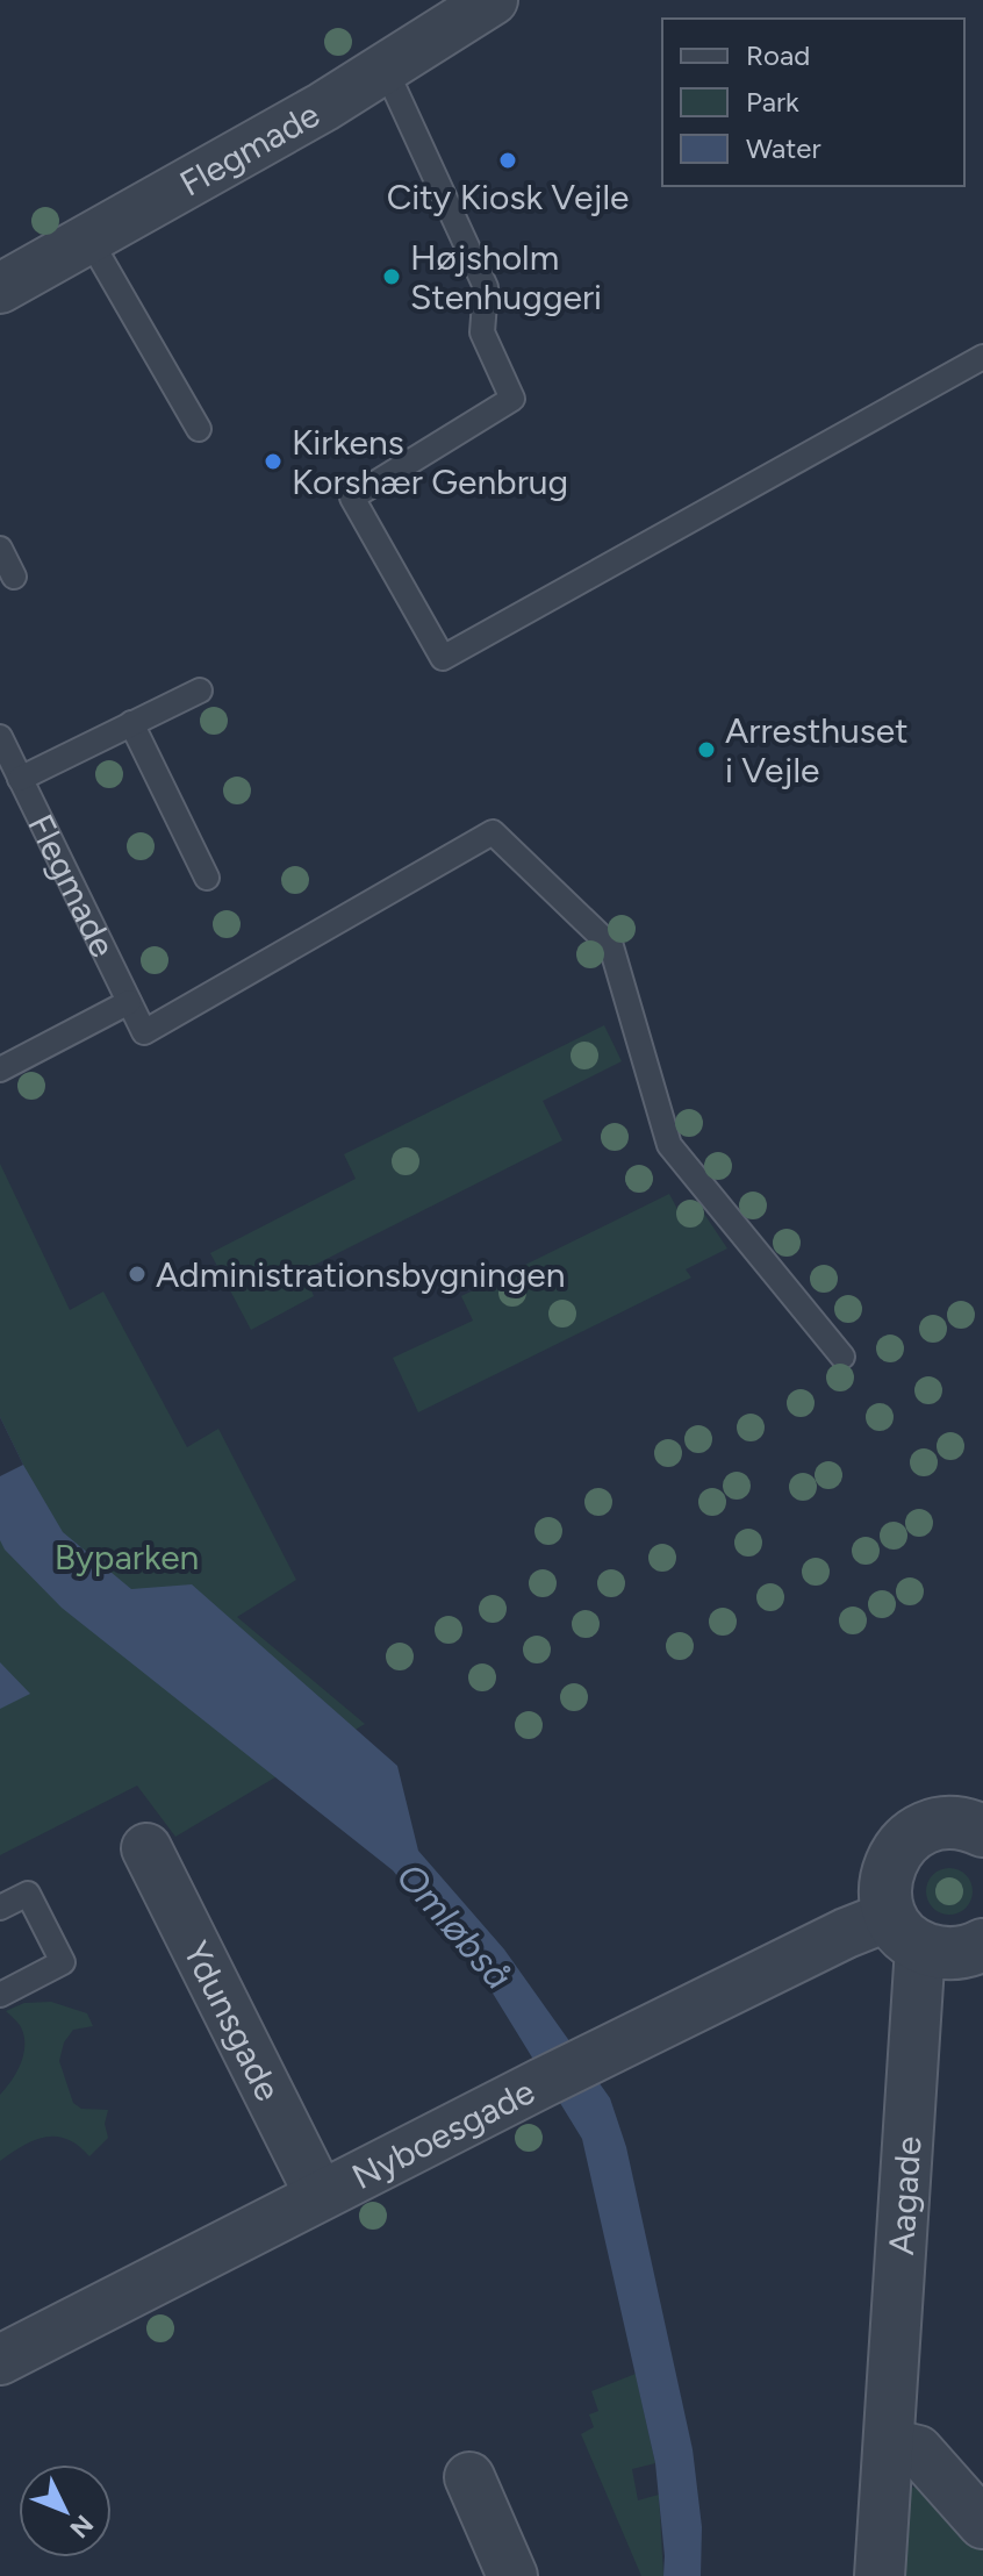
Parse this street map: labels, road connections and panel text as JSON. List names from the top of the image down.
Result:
{
  "streets": {
    "street": [
      "Flegmade",
      "Ydunsgade",
      "Nyboesgade",
      "Aagade"
    ]
  },
  "crossings": [
    ["Ydunsgade", "Nyboesgade"],
    ["Nyboesgade", "Aagade"]
  ],
  "water": ["Omløbså"],
  "parks": ["Byparken"],
  "places": [
    "City Kiosk Vejle",
    "Højsholm Stenhuggeri",
    "Kirkens Korshær Genbrug",
    "Arresthuset i Vejle",
    "Administrationsbygningen"
  ],
  "legend": ["Road", "Park", "Water"],
  "north": "bottom right"
}
